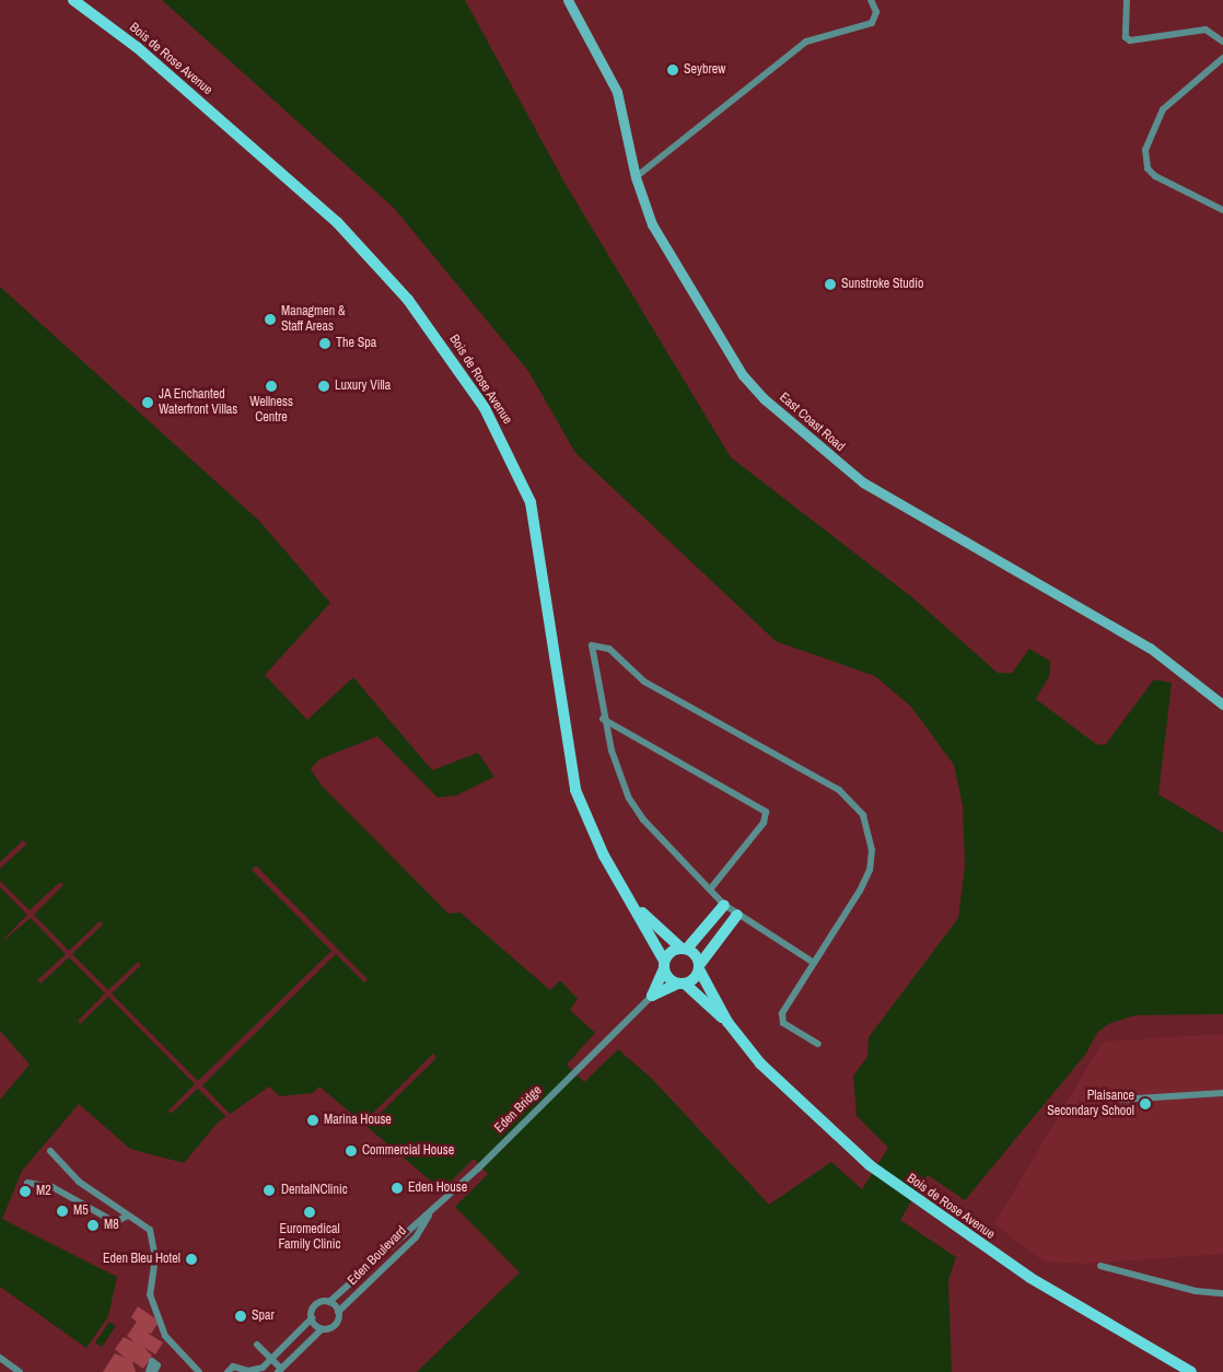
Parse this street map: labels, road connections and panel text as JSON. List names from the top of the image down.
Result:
{
  "streets": {
    "main road": ["Bois de Rose Avenue", "East Coast Road"],
    "street": ["Eden Bridge", "Eden Boulevard"]
  },
  "crossings": [
    ["Eden Bridge", "Eden Boulevard"]
  ],
  "places": [
    "Seybrew",
    "Sunstroke Studio",
    "Managmen & Staff Areas",
    "The Spa",
    "Wellness Centre",
    "Luxury Villa",
    "JA Enchanted Waterfront Villas",
    "Plaisance Secondary School",
    "Marina House",
    "Commercial House",
    "Eden House",
    "DentalNClinic",
    "M2",
    "M5",
    "Euromedical Family Clinic",
    "M8",
    "Eden Bleu Hotel",
    "Spar"
  ]
}
